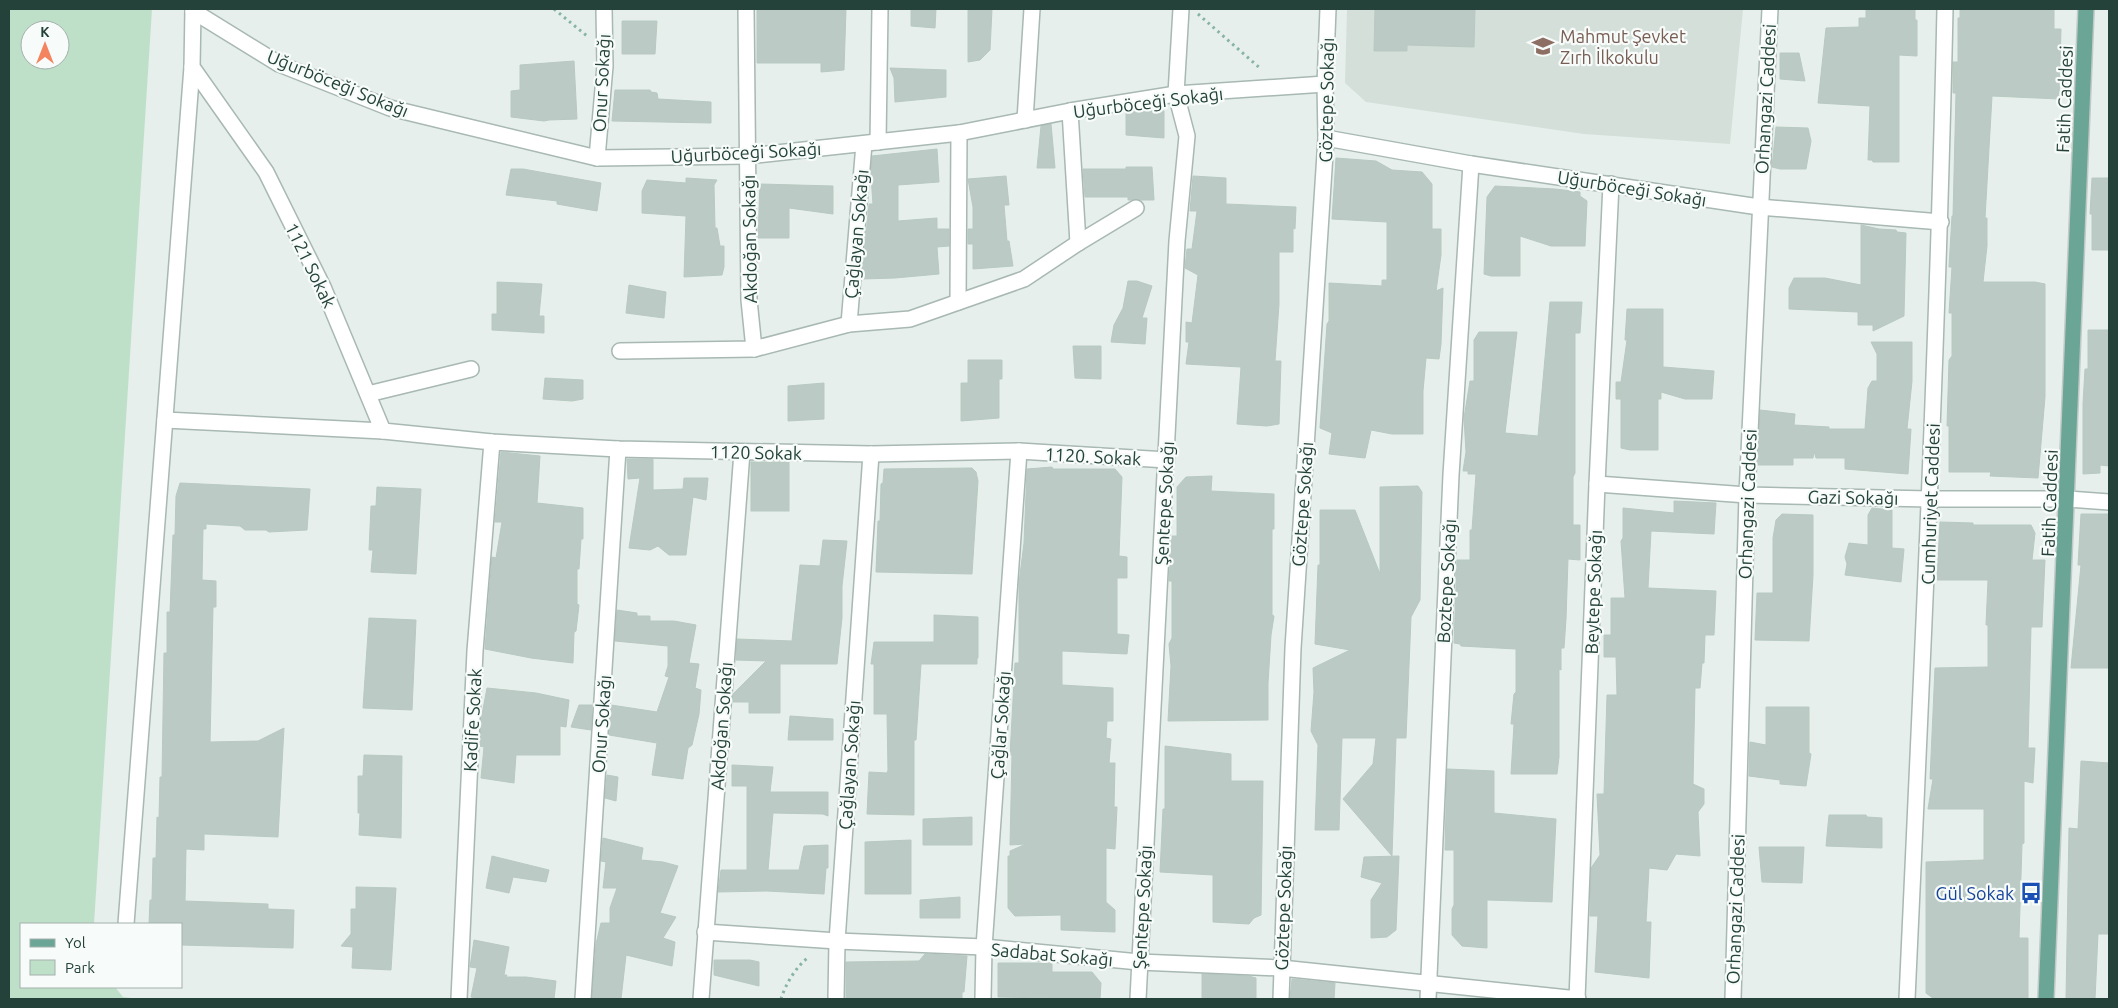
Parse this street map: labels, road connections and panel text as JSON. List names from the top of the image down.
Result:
{
  "streets": {
    "main road": ["Fatih Caddesi"],
    "street": [
      "Uğurböceği Sokağı",
      "Onur Sokağı",
      "Orhangazi Caddesi",
      "Göztepe Sokağı",
      "Çağlayan Sokağı",
      "Akdoğan Sokağı",
      "1121 Sokak",
      "1120 Sokak",
      "1120. Sokak",
      "Gazi Sokağı",
      "Şentepe Sokağı",
      "Cumhuriyet Caddesi",
      "Boztepe Sokağı",
      "Beytepe Sokağı",
      "Kadife Sokak",
      "Çağlar Sokağı",
      "Sadabat Sokağı"
    ]
  },
  "crossings": [
    ["Uğurböceği Sokağı", "Onur Sokağı"],
    ["Uğurböceği Sokağı", "Orhangazi Caddesi"],
    ["Uğurböceği Sokağı", "Göztepe Sokağı"],
    ["Uğurböceği Sokağı", "Çağlayan Sokağı"],
    ["Uğurböceği Sokağı", "Akdoğan Sokağı"],
    ["Uğurböceği Sokağı", "Şentepe Sokağı"],
    ["Uğurböceği Sokağı", "Cumhuriyet Caddesi"],
    ["Uğurböceği Sokağı", "Boztepe Sokağı"],
    ["Uğurböceği Sokağı", "Beytepe Sokağı"],
    ["Onur Sokağı", "1120 Sokak"],
    ["Orhangazi Caddesi", "Gazi Sokağı"],
    ["Fatih Caddesi", "Gazi Sokağı"],
    ["Göztepe Sokağı", "Sadabat Sokağı"],
    ["Çağlayan Sokağı", "1120 Sokak"],
    ["Çağlayan Sokağı", "Sadabat Sokağı"],
    ["Akdoğan Sokağı", "1120 Sokak"],
    ["Akdoğan Sokağı", "Sadabat Sokağı"],
    ["1120 Sokak", "1120. Sokak"],
    ["1120 Sokak", "Kadife Sokak"],
    ["1120 Sokak", "Çağlar Sokağı"],
    ["1120. Sokak", "Şentepe Sokağı"],
    ["1120. Sokak", "Çağlar Sokağı"],
    ["Gazi Sokağı", "Cumhuriyet Caddesi"],
    ["Gazi Sokağı", "Beytepe Sokağı"],
    ["Şentepe Sokağı", "Sadabat Sokağı"],
    ["Boztepe Sokağı", "Sadabat Sokağı"],
    ["Beytepe Sokağı", "Sadabat Sokağı"],
    ["Çağlar Sokağı", "Sadabat Sokağı"]
  ],
  "places": {
    "school or university": ["Mahmut Şevket Zırh İlkokulu"],
    "bus stop": ["Gül Sokak"]
  },
  "legend": ["Yol", "Park"],
  "north": "top"
}
